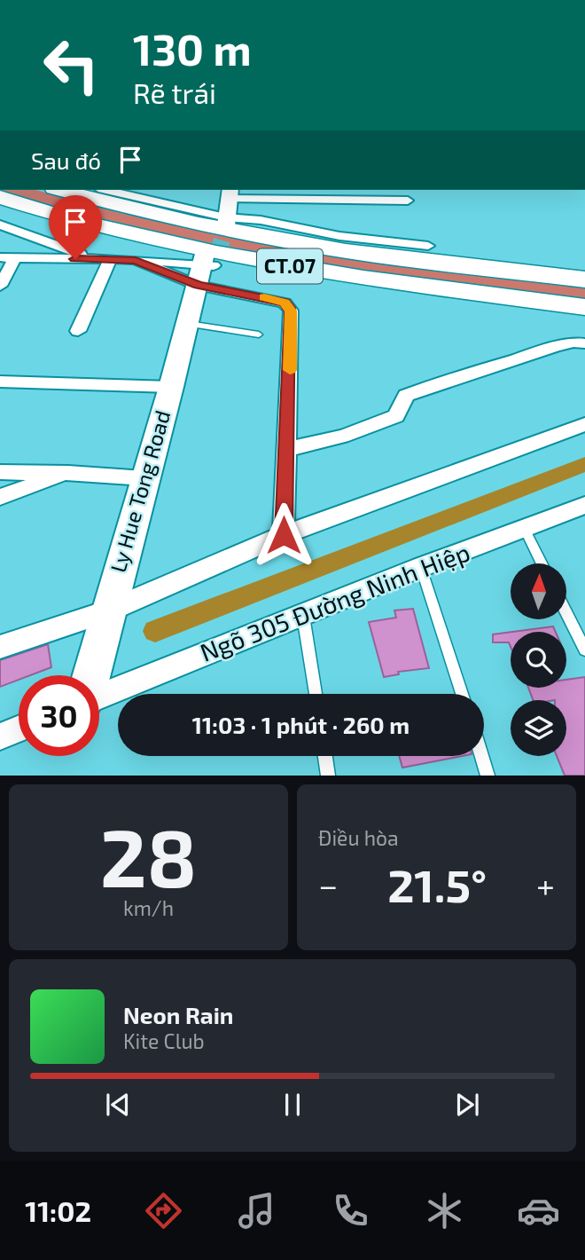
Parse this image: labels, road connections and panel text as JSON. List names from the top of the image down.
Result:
{
  "streets": {
    "highway": ["CT.07"],
    "main road": ["Ly Hue Tong Road"],
    "street": ["Ngõ 305 Đường Ninh Hiệp"]
  },
  "north": "top",
  "page": {
    "turn": ["130 m", "Rẽ trái"],
    "then": "Sau đó",
    "limit": "30",
    "trip": "11:03 · 1 phút · 260 m",
    "tile": [
      ["28", "km/h"],
      "Điều hòa"
    ],
    "heat": ["−", "21.5°", "+"],
    "song": ["Neon Rain", "Kite Club"],
    "tabs": "11:02"
  }
}
